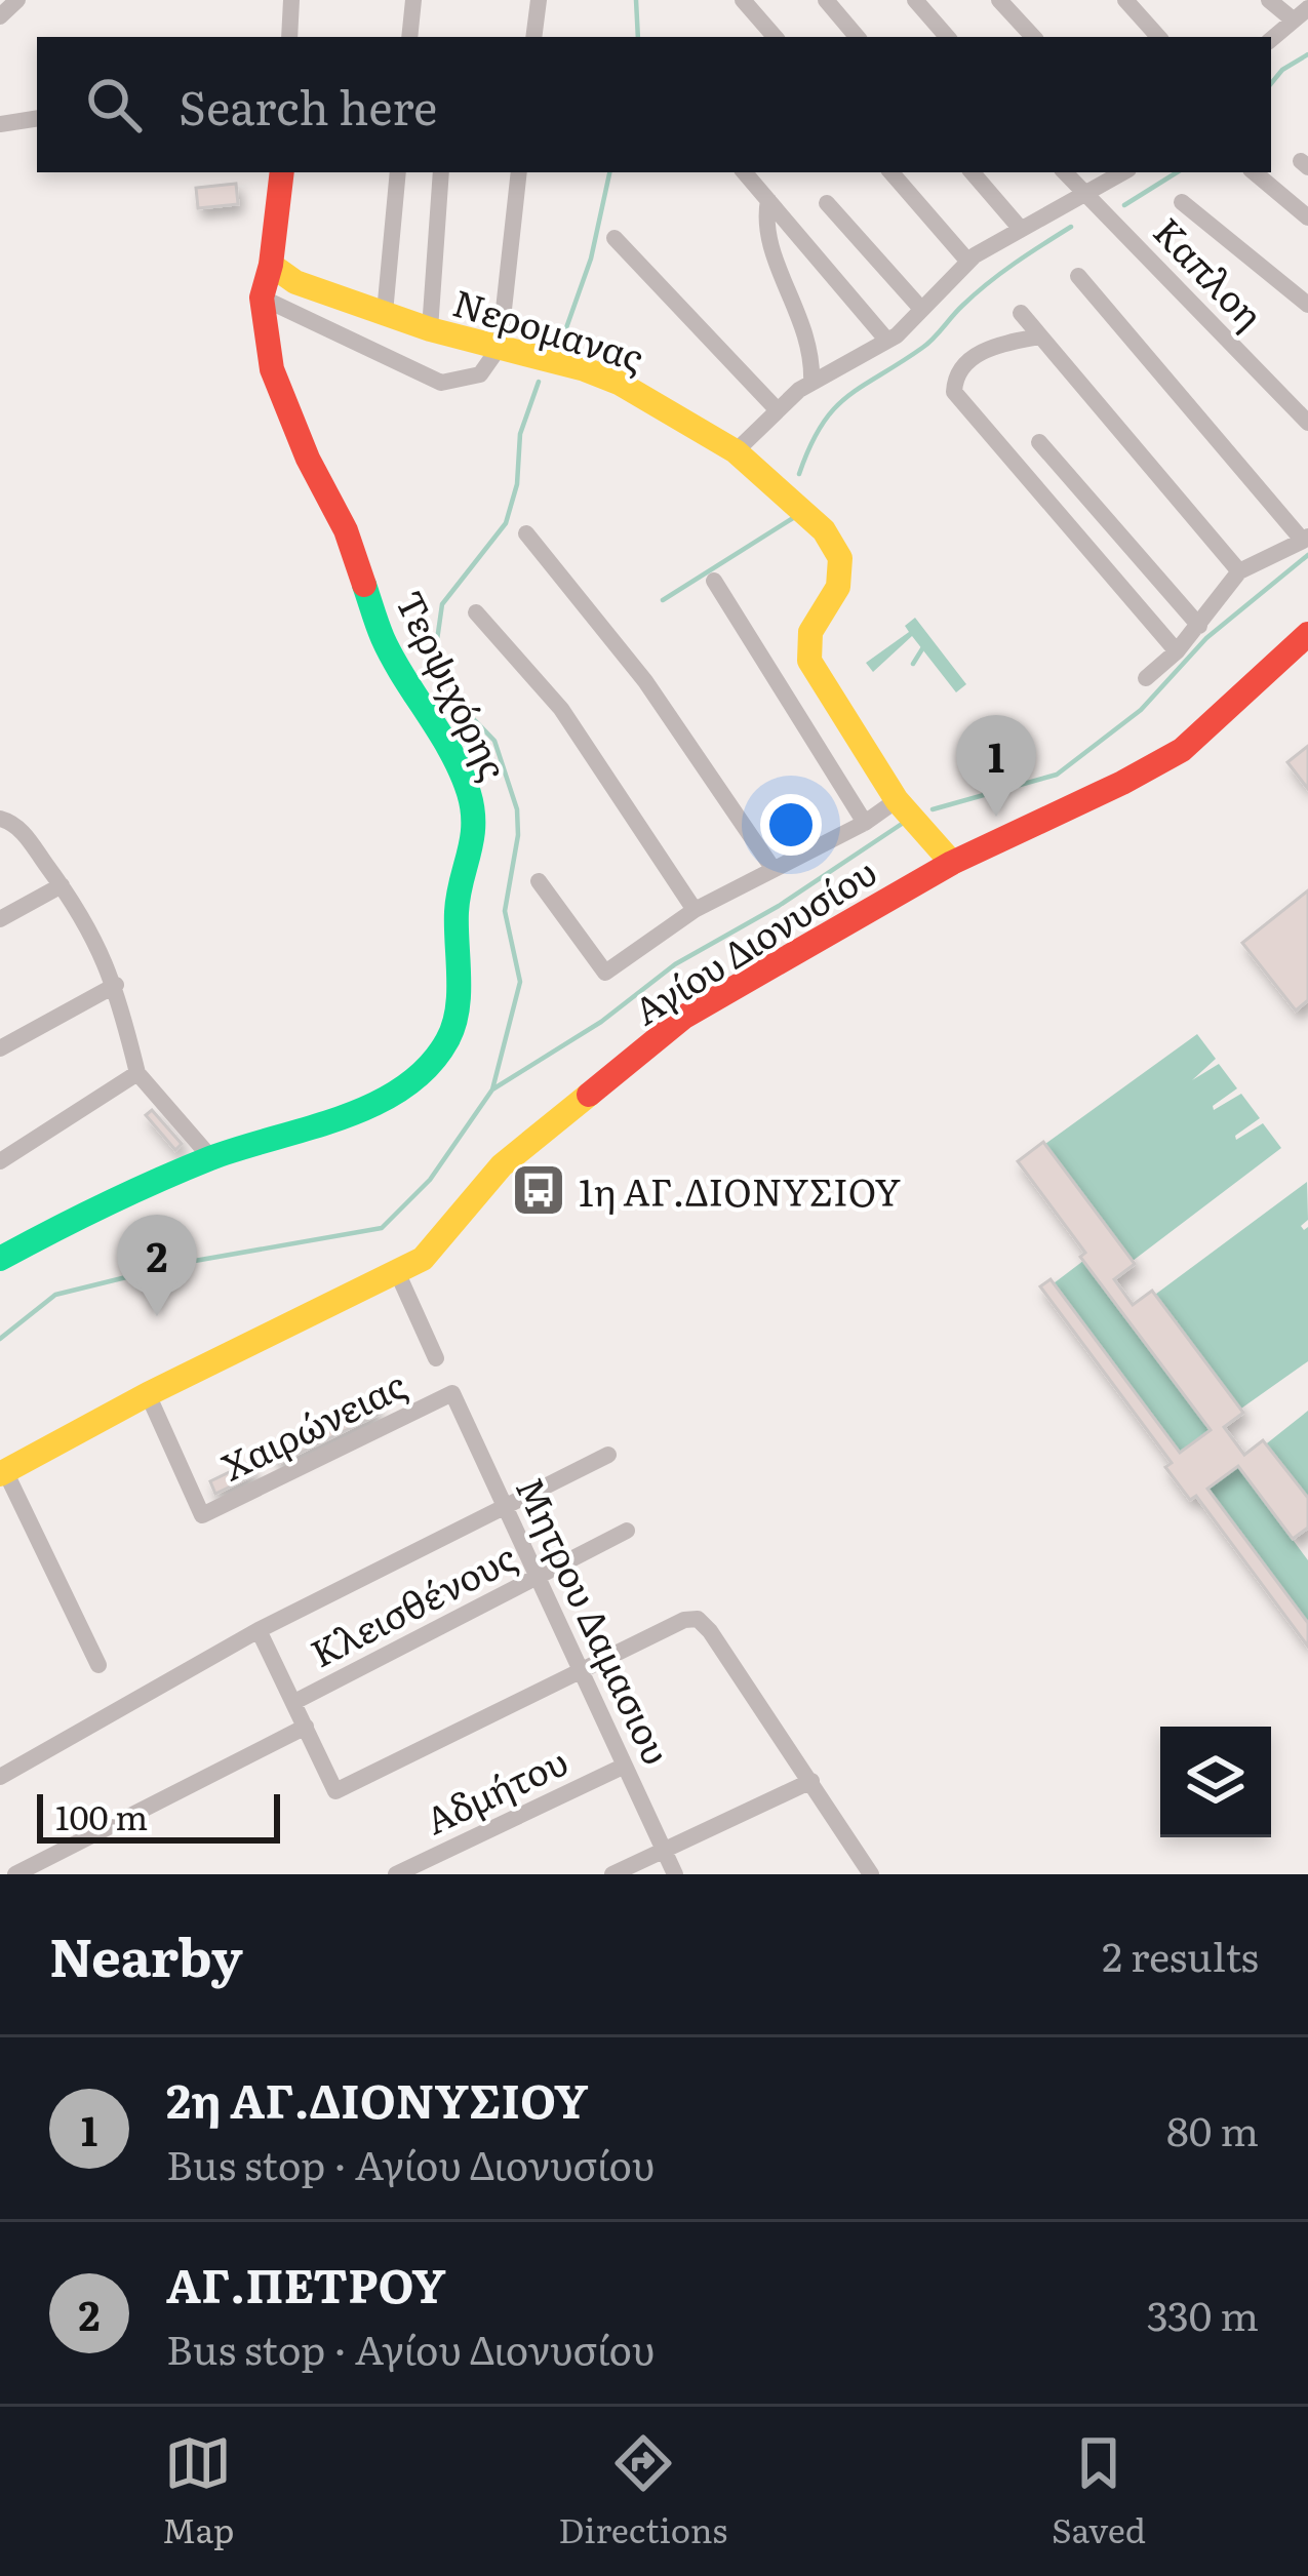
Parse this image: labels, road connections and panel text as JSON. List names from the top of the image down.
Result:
{
  "streets": {
    "street": [
      "Καπλοη",
      "Νερομανας",
      "Τερψιχόρης",
      "Αγίου Διονυσίου",
      "Χαιρώνειας",
      "Κλεισθένους",
      "Μητρου Δαμασιου",
      "Αδμήτου"
    ]
  },
  "crossings": [
    ["Νερομανας", "Τερψιχόρης"],
    ["Νερομανας", "Αγίου Διονυσίου"],
    ["Αγίου Διονυσίου", "Χαιρώνειας"],
    ["Χαιρώνειας", "Μητρου Δαμασιου"],
    ["Κλεισθένους", "Μητρου Δαμασιου"],
    ["Μητρου Δαμασιου", "Αδμήτου"]
  ],
  "places": {
    "bus stop": ["1η ΑΓ.ΔΙΟΝΥΣΙΟΥ"]
  },
  "scale_bar": "100 m",
  "page": {
    "search": "Search here",
    "pins": ["1", "2"],
    "scale": "100 m",
    "heading": ["Nearby", "2 results"],
    "list": [
      {
        "mark": "1",
        "name": "2η ΑΓ.ΔΙΟΝΥΣΙΟΥ",
        "note": "Bus stop · Αγίου Διονυσίου",
        "value": "80 m"
      },
      {
        "mark": "2",
        "name": "ΑΓ.ΠΕΤΡΟΥ",
        "note": "Bus stop · Αγίου Διονυσίου",
        "value": "330 m"
      }
    ],
    "nav": ["Map", "Directions", "Saved"]
  }
}
